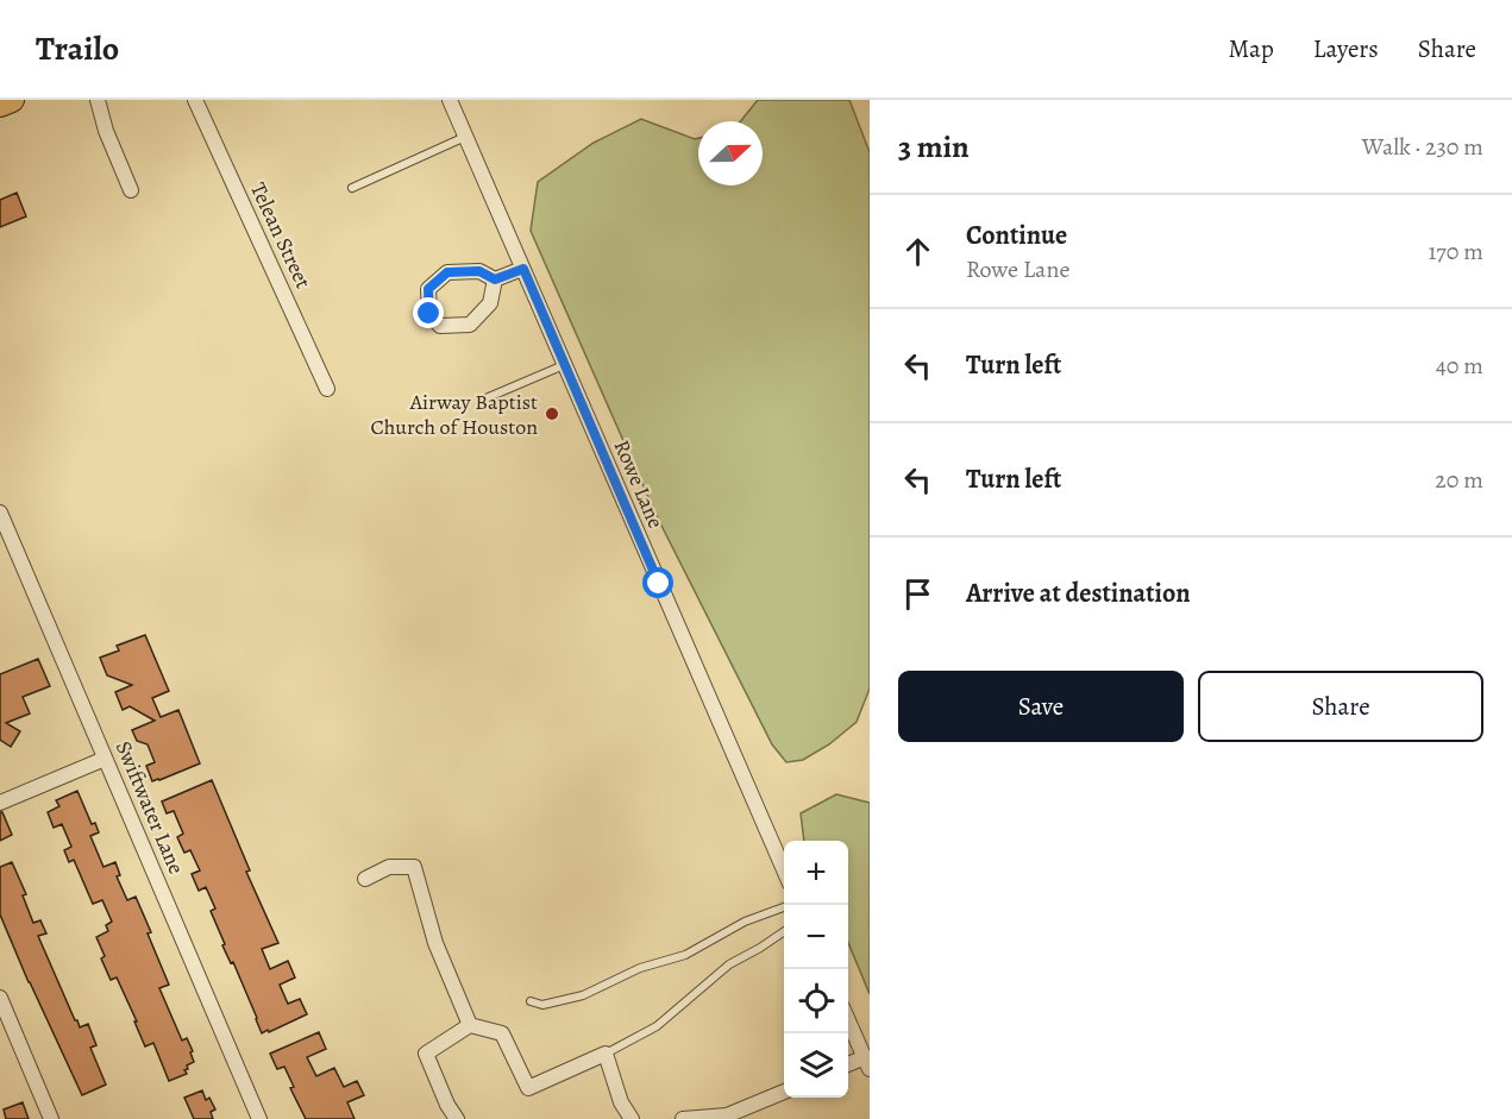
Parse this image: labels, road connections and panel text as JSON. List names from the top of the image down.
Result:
{
  "streets": {
    "street": ["Telean Street", "Rowe Lane", "Swiftwater Lane"]
  },
  "places": ["Airway Baptist Church of Houston"],
  "north": "right",
  "page": {
    "header": "Trailo",
    "nav": ["Map", "Layers", "Share"],
    "heading": ["3 min", "Walk · 230 m"],
    "list": [
      ["Continue", "Rowe Lane", "170 m"],
      ["Turn left", "40 m"],
      ["Turn left", "20 m"],
      "Arrive at destination"
    ],
    "buttons": ["Save", "Share"],
    "map_buttons": ["+", "−"]
  }
}
